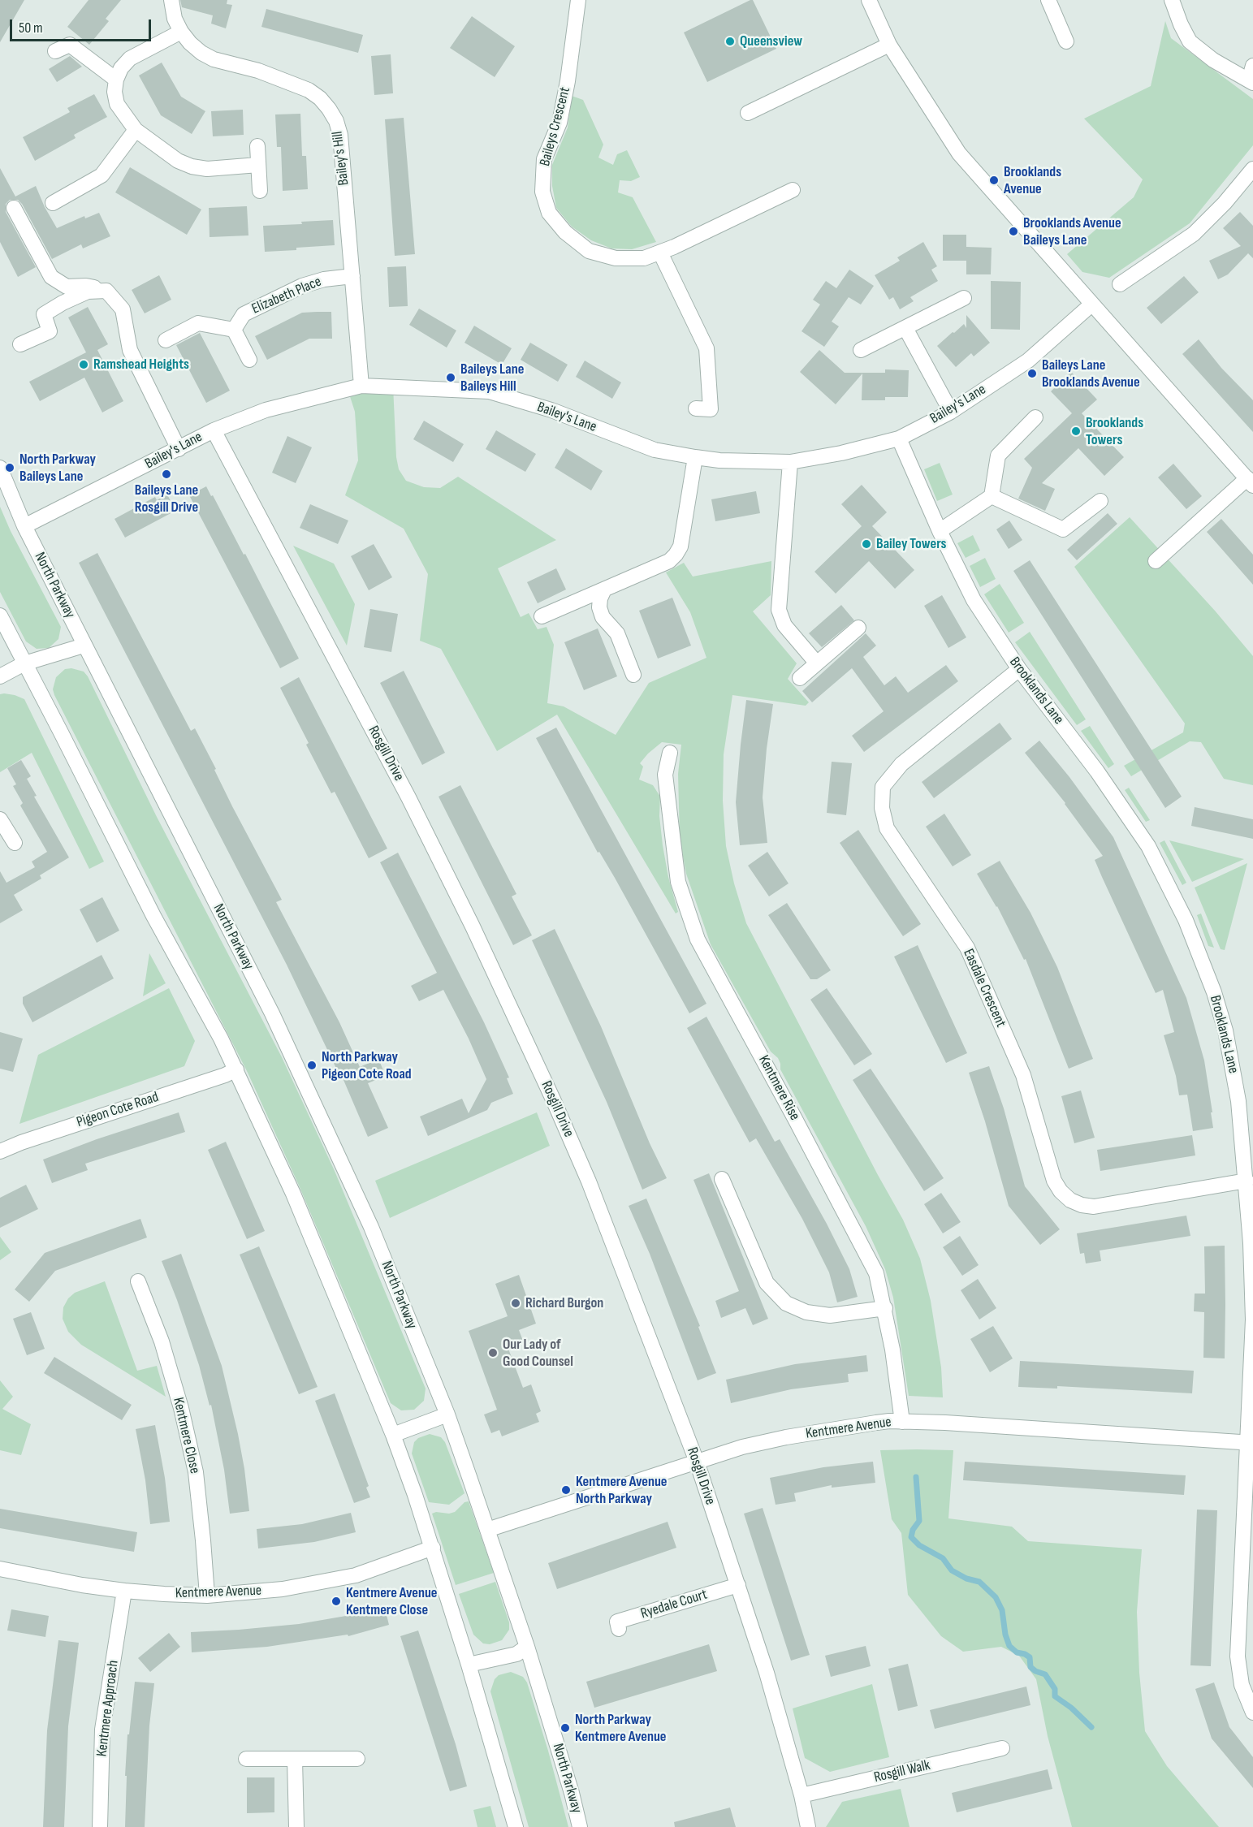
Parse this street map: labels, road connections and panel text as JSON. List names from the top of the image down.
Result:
{
  "streets": {
    "street": [
      "Baileys Crescent",
      "Bailey's Hill",
      "Elizabeth Place",
      "Bailey's Lane",
      "North Parkway",
      "Brooklands Lane",
      "Rosgill Drive",
      "Easdale Crescent",
      "Kentmere Rise",
      "Pigeon Cote Road",
      "Kentmere Avenue",
      "Kentmere Close",
      "Ryedale Court",
      "Kentmere Approach",
      "Rosgill Walk"
    ]
  },
  "crossings": [
    ["Bailey's Hill", "Elizabeth Place"],
    ["Bailey's Hill", "Bailey's Lane"],
    ["Bailey's Lane", "North Parkway"],
    ["Bailey's Lane", "Brooklands Lane"],
    ["Bailey's Lane", "Rosgill Drive"],
    ["North Parkway", "Kentmere Avenue"],
    ["Brooklands Lane", "Easdale Crescent"],
    ["Brooklands Lane", "Kentmere Avenue"],
    ["Rosgill Drive", "Kentmere Avenue"],
    ["Rosgill Drive", "Ryedale Court"],
    ["Rosgill Drive", "Rosgill Walk"],
    ["Kentmere Rise", "Kentmere Avenue"],
    ["Kentmere Avenue", "Kentmere Close"],
    ["Kentmere Avenue", "Kentmere Approach"]
  ],
  "places": [
    "Queensview",
    "Brooklands Avenue",
    "Brooklands Avenue Baileys Lane",
    "Ramshead Heights",
    "Baileys Lane Brooklands Avenue",
    "Baileys Lane Baileys Hill",
    "Brooklands Towers",
    "North Parkway Baileys Lane",
    "Baileys Lane Rosgill Drive",
    "Bailey Towers",
    "North Parkway Pigeon Cote Road",
    "Richard Burgon",
    "Our Lady of Good Counsel",
    "Kentmere Avenue North Parkway",
    "Kentmere Avenue Kentmere Close",
    "North Parkway Kentmere Avenue"
  ],
  "scale_bar": "50 m"
}
